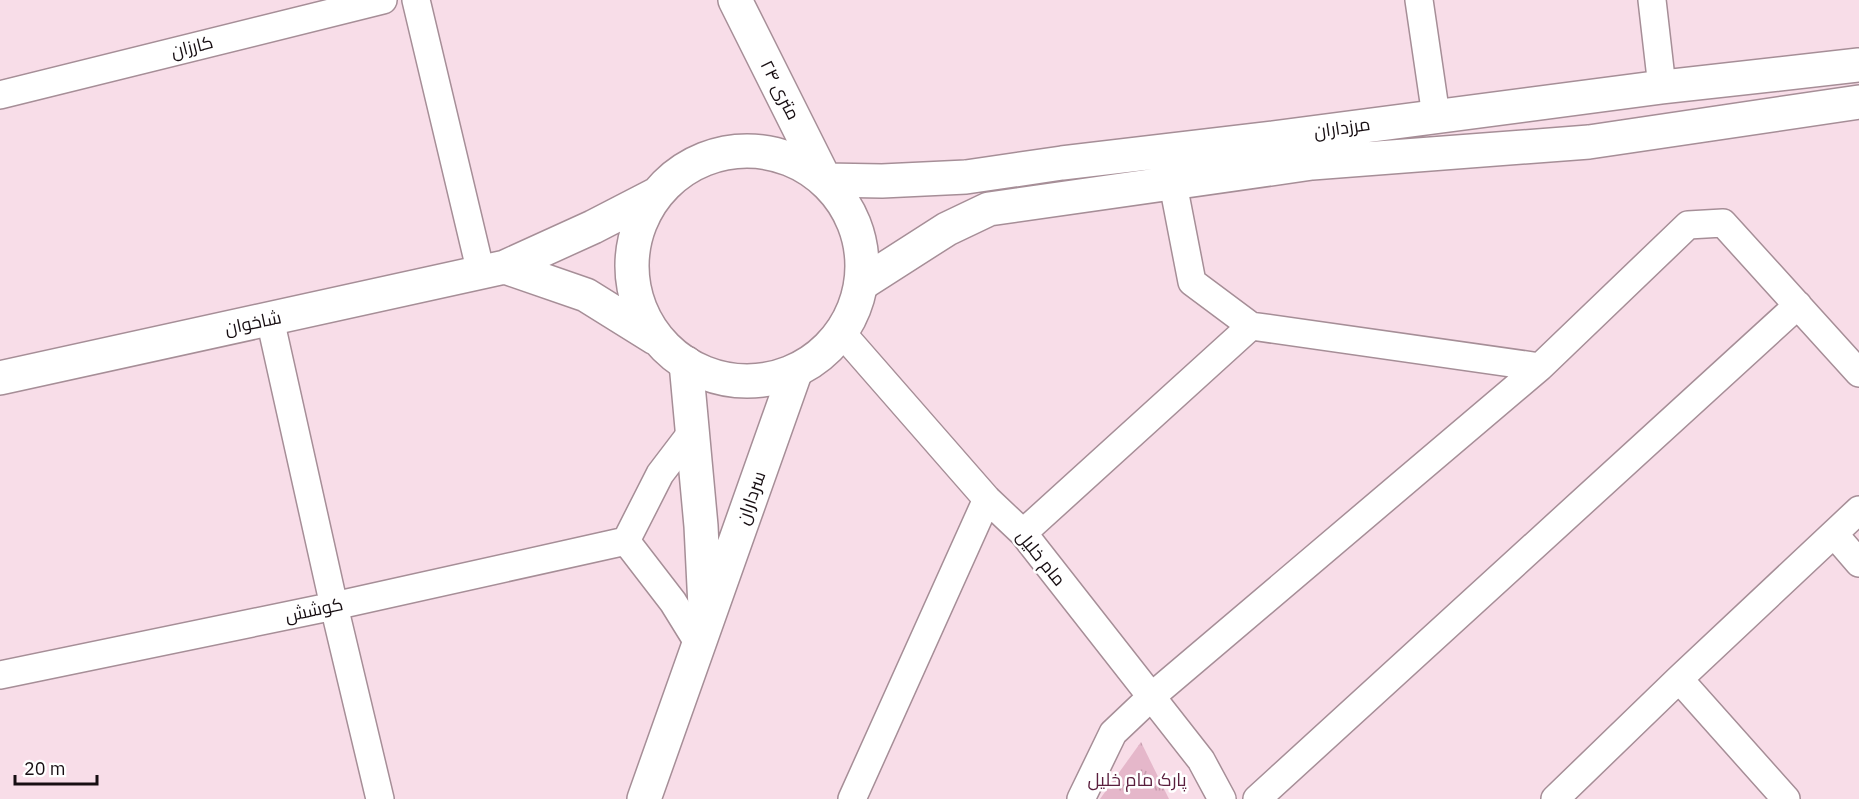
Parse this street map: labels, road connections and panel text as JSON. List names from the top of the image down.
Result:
{
  "streets": {
    "street": [
      "کارزان",
      "۲۴ متری",
      "مرزداران",
      "شاخوان",
      "سرداران",
      "مام خلیل",
      "کوشش"
    ]
  },
  "crossings": [
    ["۲۴ متری", "مرزداران"]
  ],
  "parks": ["پارک مام خلیل"],
  "scale_bar": "20 m"
}
